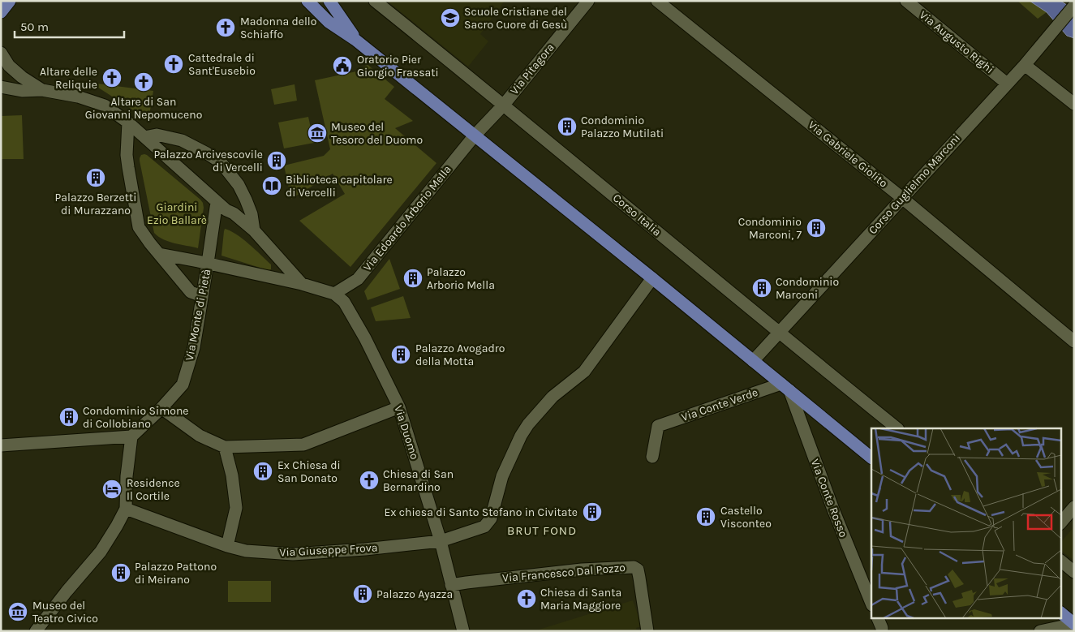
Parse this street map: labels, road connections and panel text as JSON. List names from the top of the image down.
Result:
{
  "streets": {
    "street": [
      "Via Augusto Righi",
      "Via Pitagora",
      "Via Gabriele Giolito",
      "Corso Guglielmo Marconi",
      "Corso Italia",
      "Via Edoardo Arborio Mella",
      "Via Monte di Pietà",
      "Via Conte Verde",
      "Via Duomo",
      "Via Conte Rosso",
      "Via Giuseppe Frova",
      "Via Francesco Dal Pozzo"
    ]
  },
  "crossings": [
    ["Via Augusto Righi", "Corso Guglielmo Marconi"],
    ["Via Pitagora", "Corso Italia"],
    ["Via Pitagora", "Via Edoardo Arborio Mella"],
    ["Via Gabriele Giolito", "Corso Guglielmo Marconi"],
    ["Corso Guglielmo Marconi", "Corso Italia"],
    ["Via Edoardo Arborio Mella", "Via Duomo"],
    ["Via Conte Verde", "Via Conte Rosso"],
    ["Via Duomo", "Via Giuseppe Frova"],
    ["Via Duomo", "Via Francesco Dal Pozzo"]
  ],
  "districts": ["BRUT FOND"],
  "parks": ["Giardini Ezio Ballarè"],
  "places": {
    "school or university": ["Scuole Cristiane del Sacro Cuore di Gesù"],
    "church": [
      "Madonna dello Schiaffo",
      "Cattedrale di Sant'Eusebio",
      "Altare delle Reliquie",
      "Altare di San Giovanni Nepomuceno",
      "Chiesa di San Bernardino",
      "Chiesa di Santa Maria Maggiore"
    ],
    "public building": ["Oratorio Pier Giorgio Frassati"],
    "building": [
      "Condominio Palazzo Mutilati",
      "Palazzo Arcivescovile di Vercelli",
      "Palazzo Berzetti di Murazzano",
      "Condominio Marconi, 7",
      "Palazzo Arborio Mella",
      "Condominio Marconi",
      "Palazzo Avogadro della Motta",
      "Condominio Simone di Collobiano",
      "Ex Chiesa di San Donato",
      "Ex chiesa di Santo Stefano in Civitate",
      "Castello Visconteo",
      "Palazzo Pattono di Meirano",
      "Palazzo Ayazza"
    ],
    "museum": ["Museo del Tesoro del Duomo", "Museo del Teatro Civico"],
    "library": ["Biblioteca capitolare di Vercelli"],
    "hotel": ["Residence Il Cortile"]
  },
  "scale_bar": "50 m"
}
